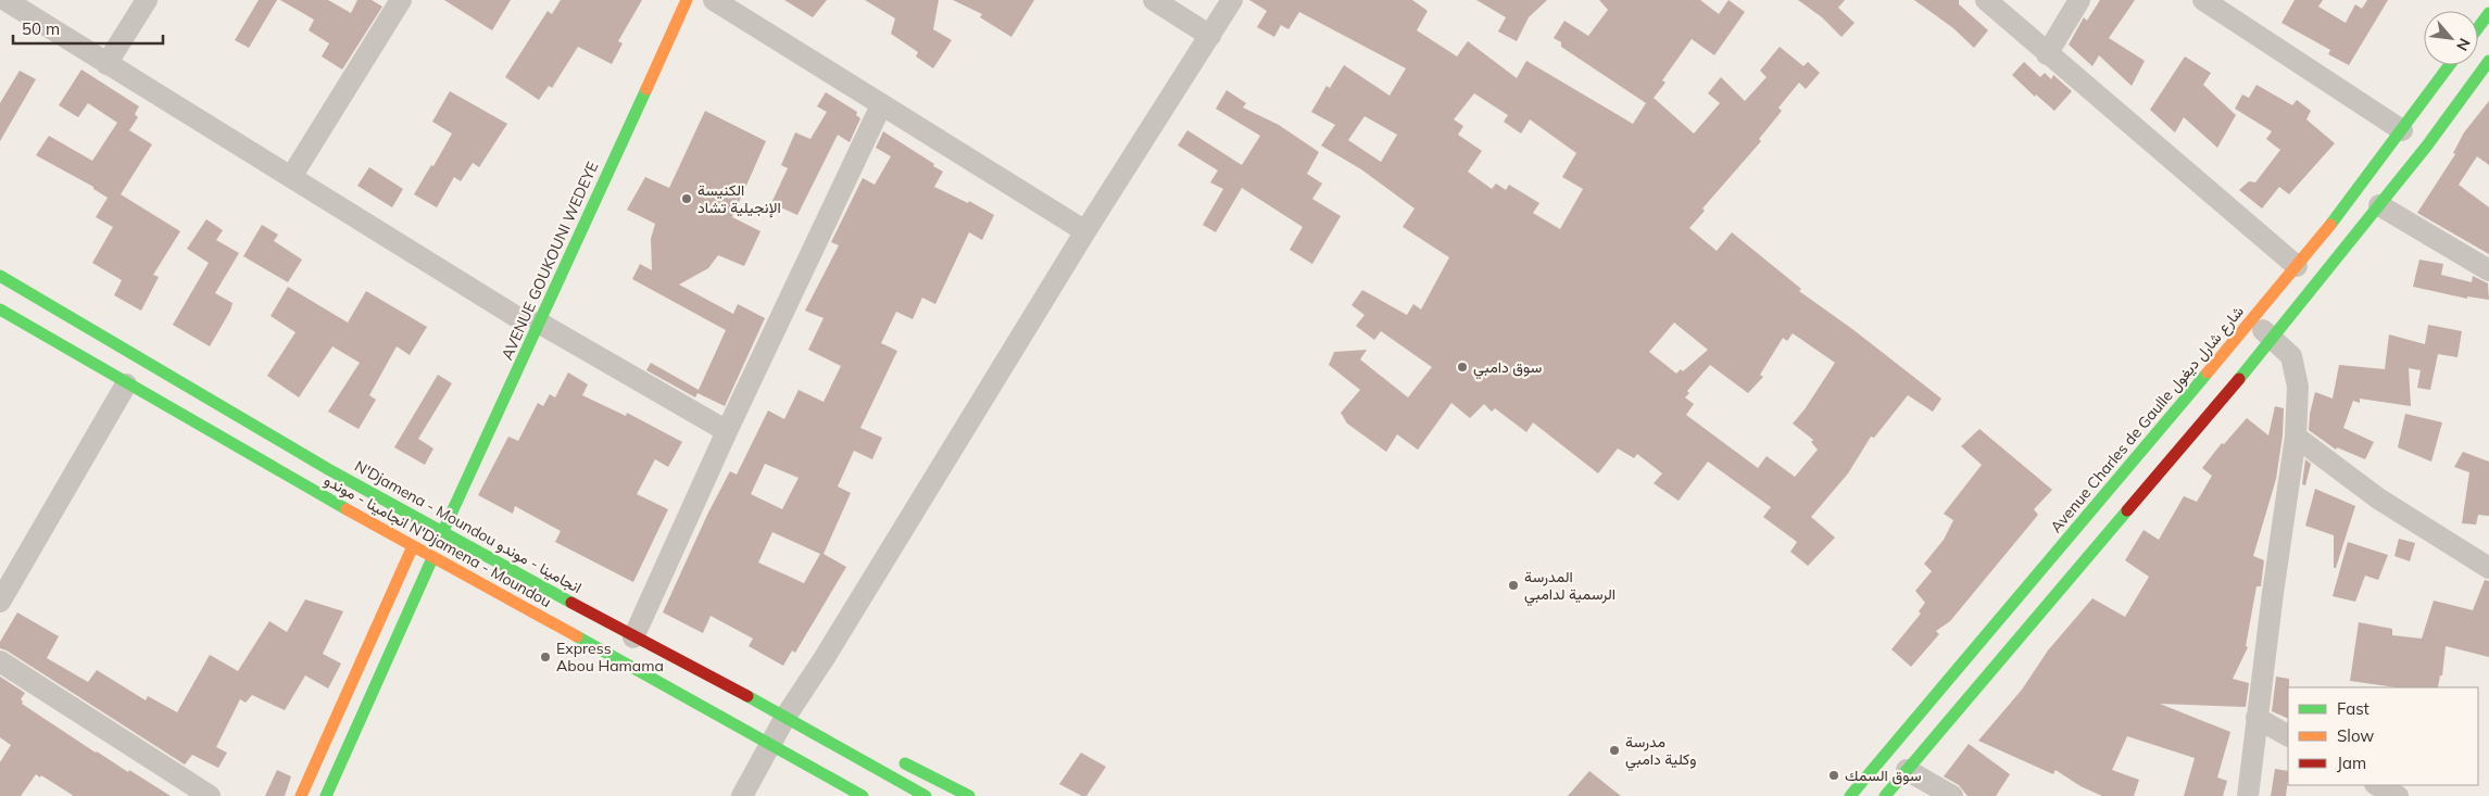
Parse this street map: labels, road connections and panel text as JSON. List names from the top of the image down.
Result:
{
  "streets": {
    "main road": [
      "AVENUE GOUKOUNI WEDEYE",
      "Avenue Charles de Gaulle شارع شارل ديغول",
      "N'Djamena - Moundou انجامينا - موندو",
      "انجامينا - موندو N'Djamena - Moundou"
    ]
  },
  "crossings": [
    ["AVENUE GOUKOUNI WEDEYE", "N'Djamena - Moundou انجامينا - موندو"]
  ],
  "places": [
    "الكنيسة الإنجيلية تشاد",
    "سوق دامبي",
    "المدرسة الرسمية لدامبي",
    "Express Abou Hamama",
    "مدرسة وكلية دامبي",
    "سوق السمك"
  ],
  "legend": ["Fast", "Slow", "Jam"],
  "scale_bar": "50 m",
  "north": "bottom right"
}
